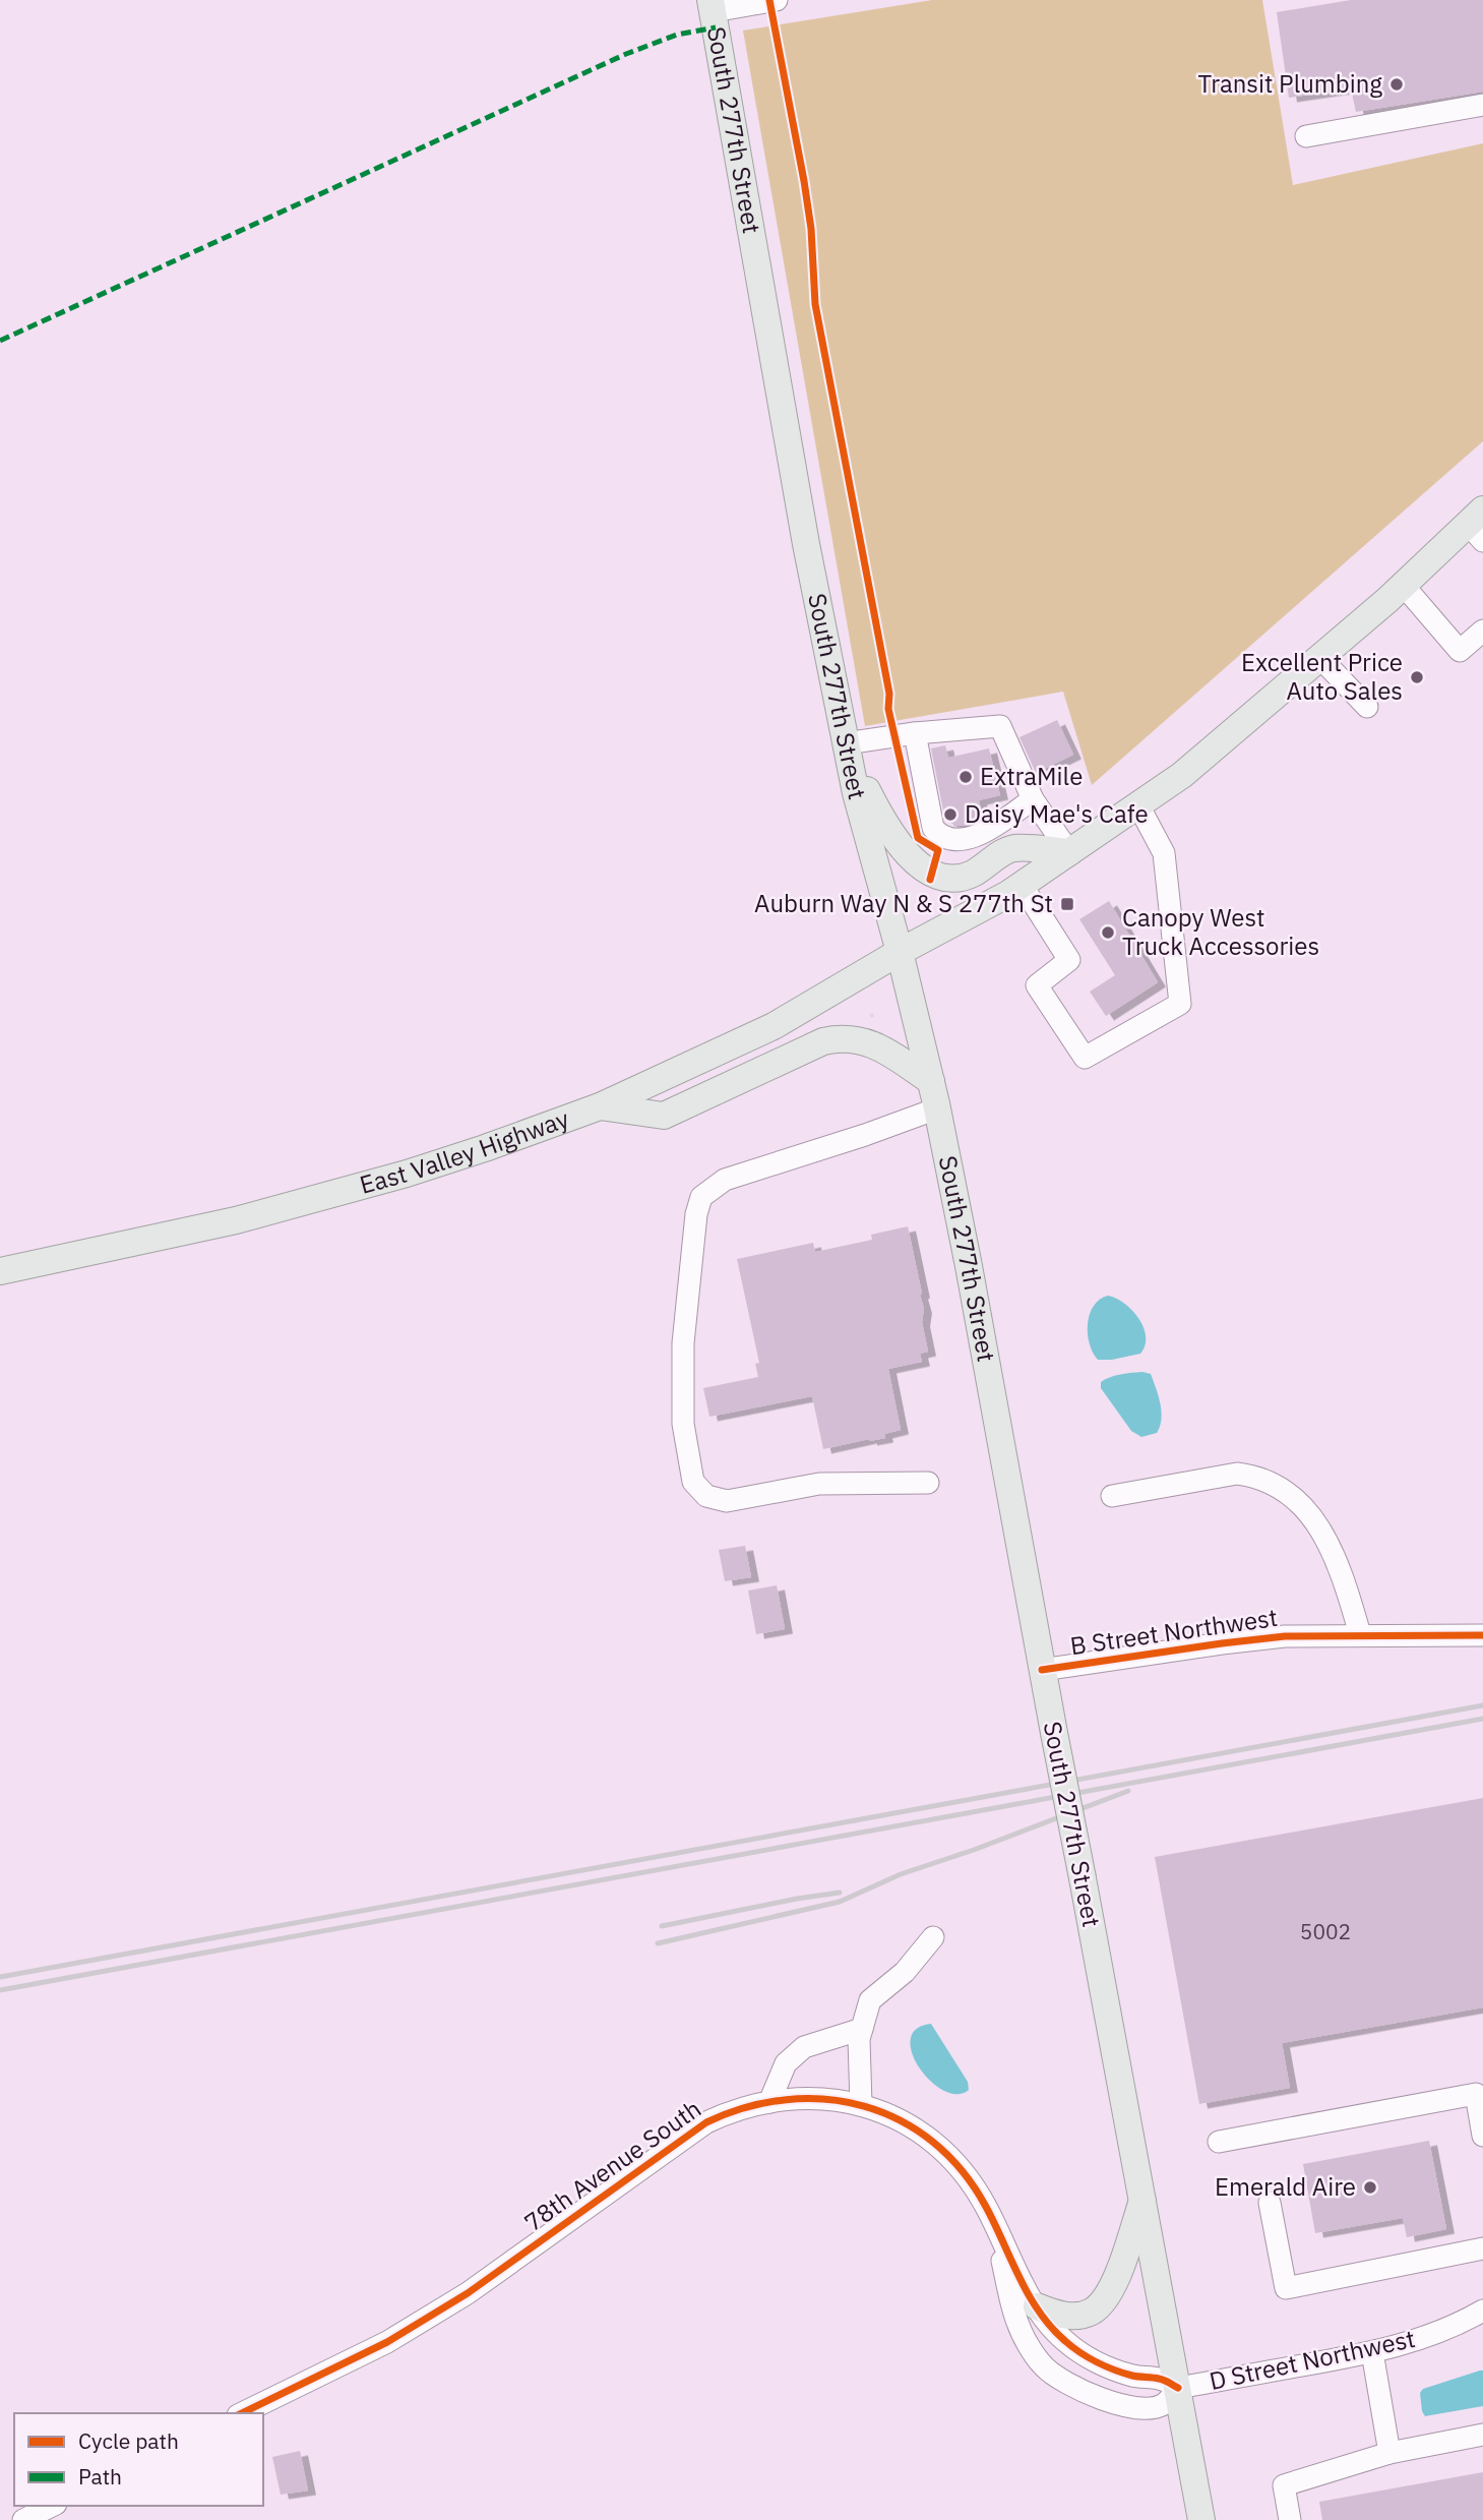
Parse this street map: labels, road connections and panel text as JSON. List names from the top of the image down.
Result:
{
  "streets": {
    "main road": ["South 277th Street", "East Valley Highway"],
    "street": ["B Street Northwest", "78th Avenue South", "D Street Northwest"]
  },
  "crossings": [
    ["South 277th Street", "East Valley Highway"],
    ["South 277th Street", "B Street Northwest"],
    ["South 277th Street", "78th Avenue South"],
    ["South 277th Street", "D Street Northwest"],
    ["78th Avenue South", "D Street Northwest"]
  ],
  "places": {
    "other": [
      "Transit Plumbing",
      "Excellent Price Auto Sales",
      "ExtraMile",
      "Daisy Mae's Cafe",
      "Canopy West Truck Accessories",
      "Emerald Aire"
    ],
    "transit": ["Auburn Way N & S 277th St"]
  },
  "house_numbers": ["5002"],
  "legend": ["Cycle path", "Path"]
}
